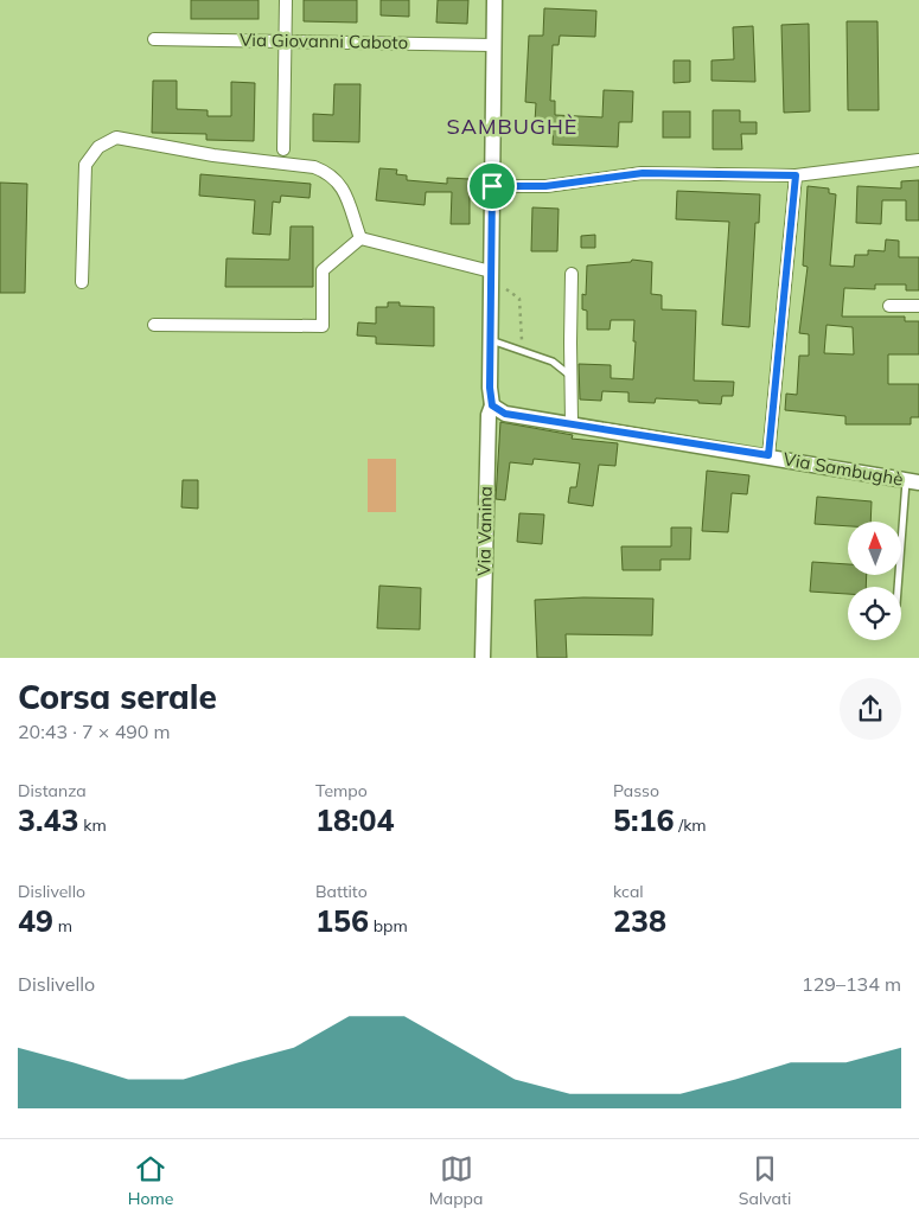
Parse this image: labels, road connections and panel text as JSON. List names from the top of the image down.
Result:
{
  "streets": {
    "street": ["Via Giovanni Caboto", "Via Sambughè", "Via Vanina"]
  },
  "crossings": [
    ["Via Sambughè", "Via Vanina"]
  ],
  "districts": ["SAMBUGHÈ"],
  "north": "top",
  "page": {
    "heading": ["Corsa serale", "20:43 · 7 × 490 m"],
    "stats": [
      ["Distanza", "3.43 km"],
      ["Tempo", "18:04"],
      ["Passo", "5:16 /km"],
      ["Dislivello", "49 m"],
      ["Battito", "156 bpm"],
      ["kcal", "238"]
    ],
    "chart": ["Dislivello", "129–134 m"],
    "tabs": ["Home", "Mappa", "Salvati"]
  }
}
